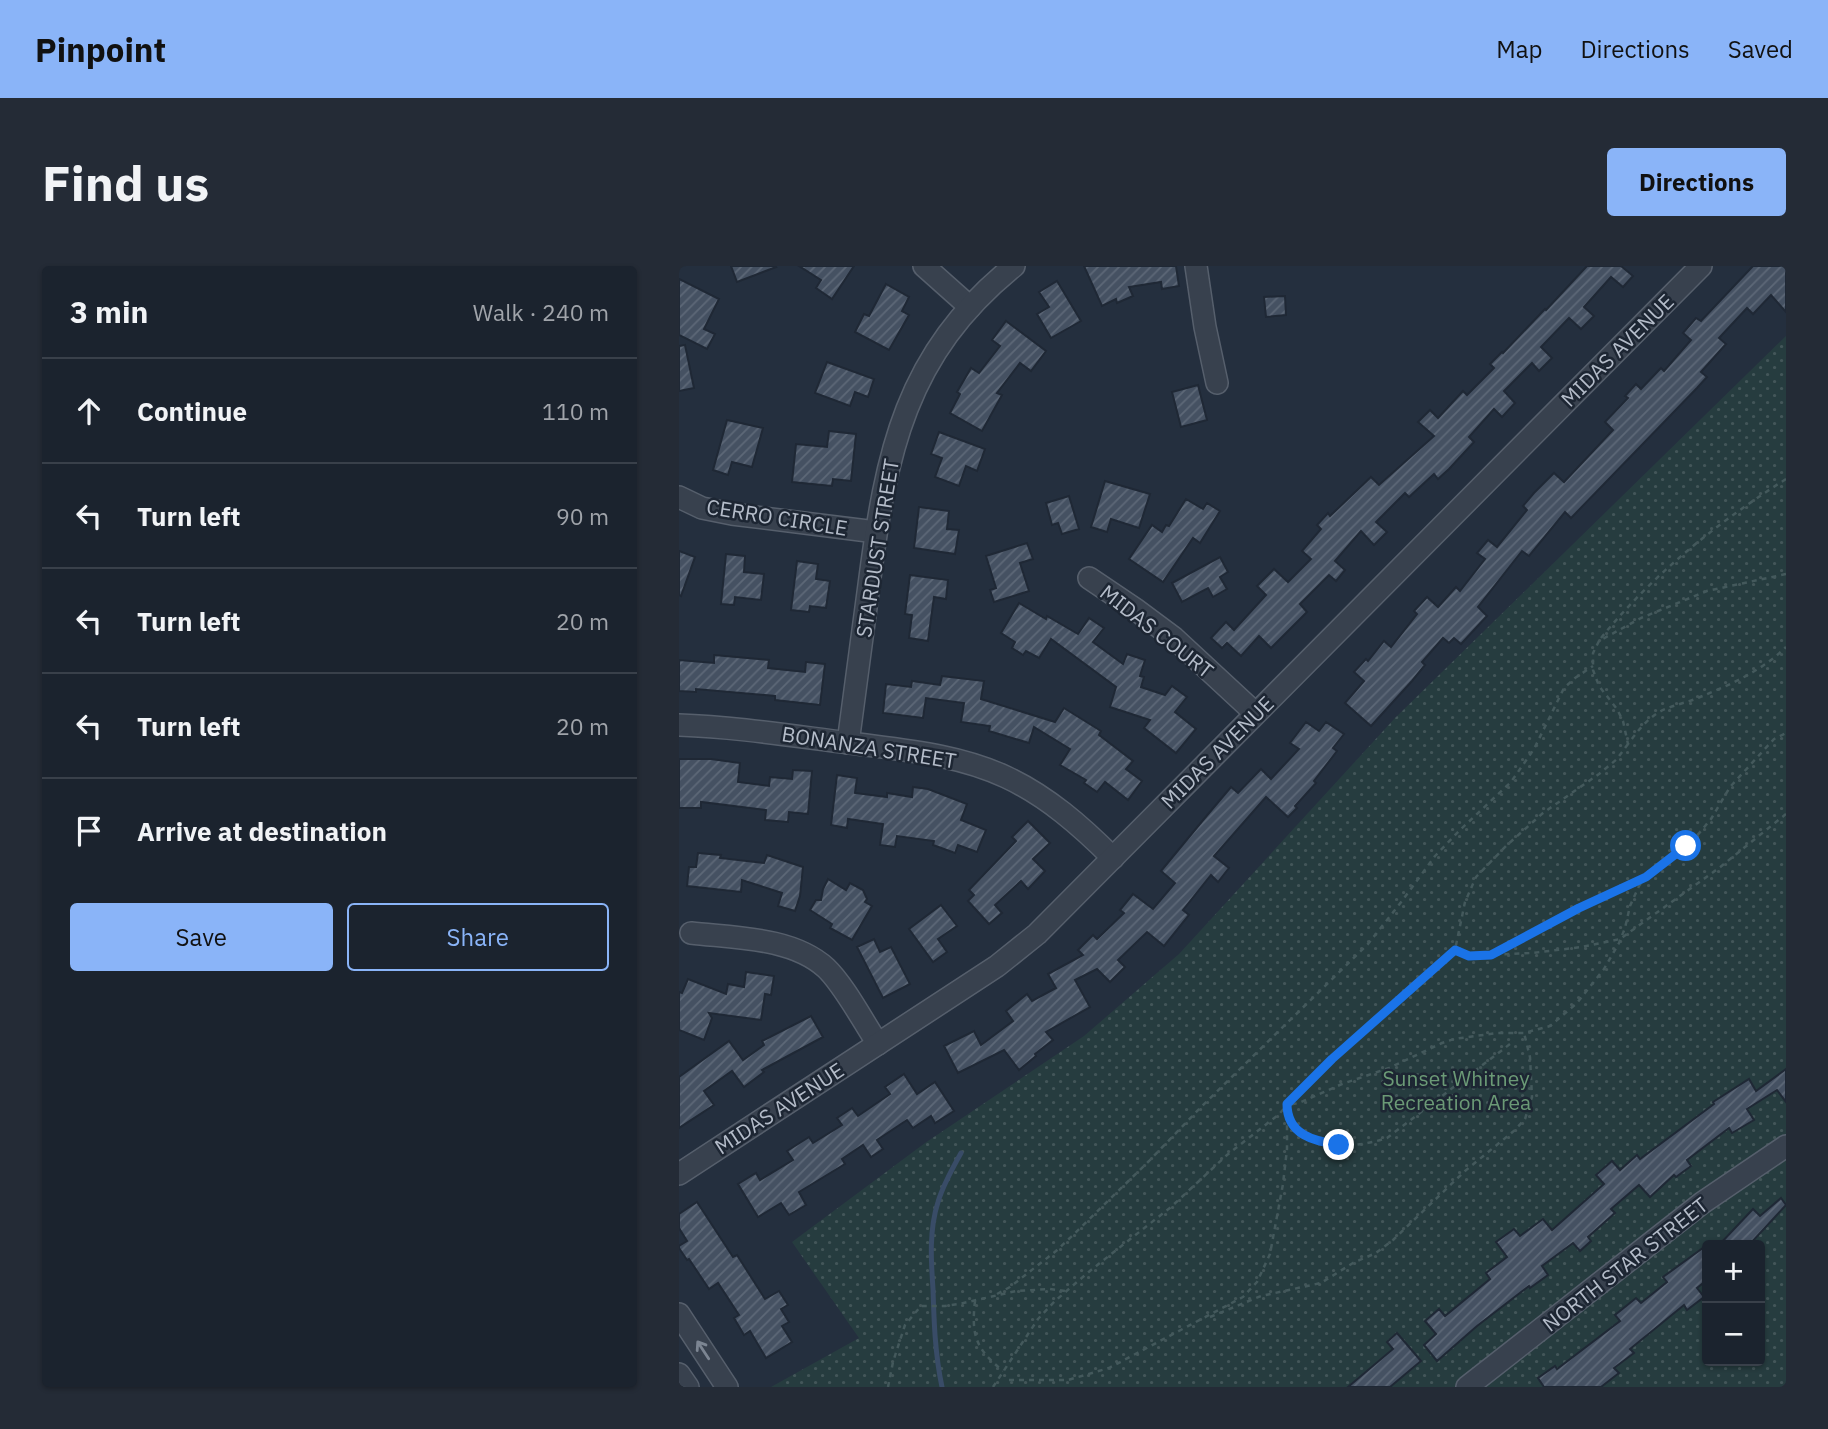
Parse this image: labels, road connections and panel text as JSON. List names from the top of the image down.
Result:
{
  "streets": {
    "street": [
      "MIDAS AVENUE",
      "CERRO CIRCLE",
      "STARDUST STREET",
      "MIDAS COURT",
      "BONANZA STREET",
      "NORTH STAR STREET"
    ]
  },
  "crossings": [
    ["MIDAS AVENUE", "MIDAS COURT"],
    ["MIDAS AVENUE", "BONANZA STREET"],
    ["CERRO CIRCLE", "STARDUST STREET"],
    ["STARDUST STREET", "BONANZA STREET"]
  ],
  "parks": ["Sunset Whitney Recreation Area"],
  "page": {
    "header": "Pinpoint",
    "nav": ["Map", "Directions", "Saved"],
    "buttons": [
      "Directions",
      ["Save", "Share"]
    ],
    "title": "Find us",
    "heading": ["3 min", "Walk · 240 m"],
    "list": [
      ["Continue", "110 m"],
      ["Turn left", "90 m"],
      ["Turn left", "20 m"],
      ["Turn left", "20 m"],
      "Arrive at destination"
    ],
    "map_buttons": ["+", "−"]
  }
}
